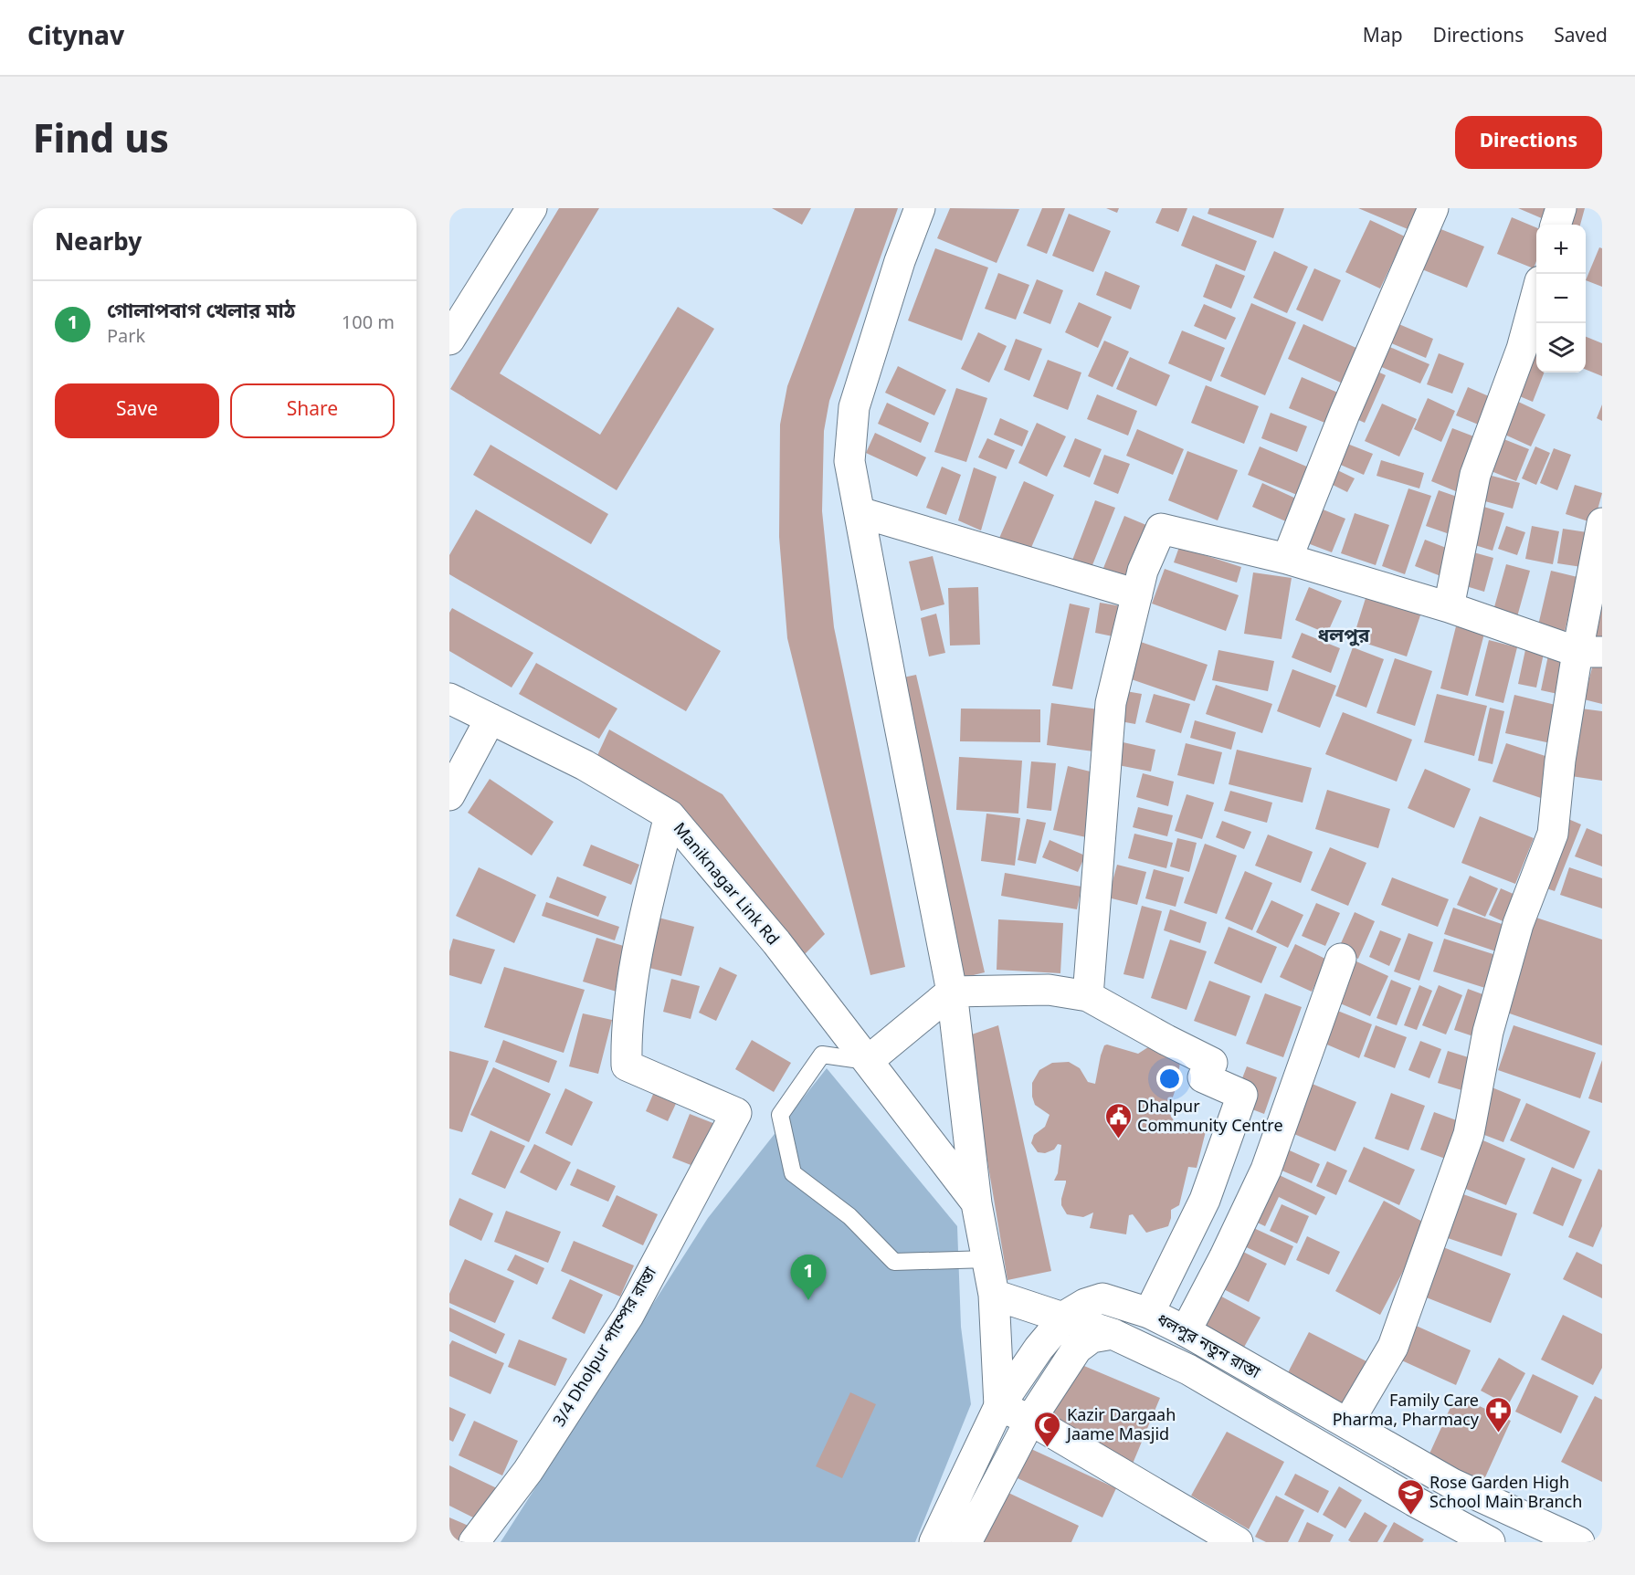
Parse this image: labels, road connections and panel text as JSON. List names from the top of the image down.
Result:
{
  "streets": {
    "street": ["Maniknagar Link Rd", "ধলপুর নতুন রাস্তা", "3/4 Dholpur পাম্পের রাস্তা"]
  },
  "crossings": [
    ["Maniknagar Link Rd", "3/4 Dholpur পাম্পের রাস্তা"]
  ],
  "districts": ["ধলপুর"],
  "places": {
    "public building": ["Dhalpur Community Centre"],
    "pharmacy": ["Family Care Pharma, Pharmacy"],
    "mosque": ["Kazir Dargaah Jaame Masjid"],
    "school or university": ["Rose Garden High School Main Branch"]
  },
  "page": {
    "header": "Citynav",
    "nav": ["Map", "Directions", "Saved"],
    "buttons": [
      "Directions",
      ["Save", "Share"]
    ],
    "title": "Find us",
    "heading": "Nearby",
    "map_buttons": ["+", "−"],
    "list": [
      {
        "mark": "1",
        "name": "গোলাপবাগ খেলার মাঠ",
        "note": "Park",
        "value": "100 m"
      }
    ],
    "pins": "1"
  }
}
